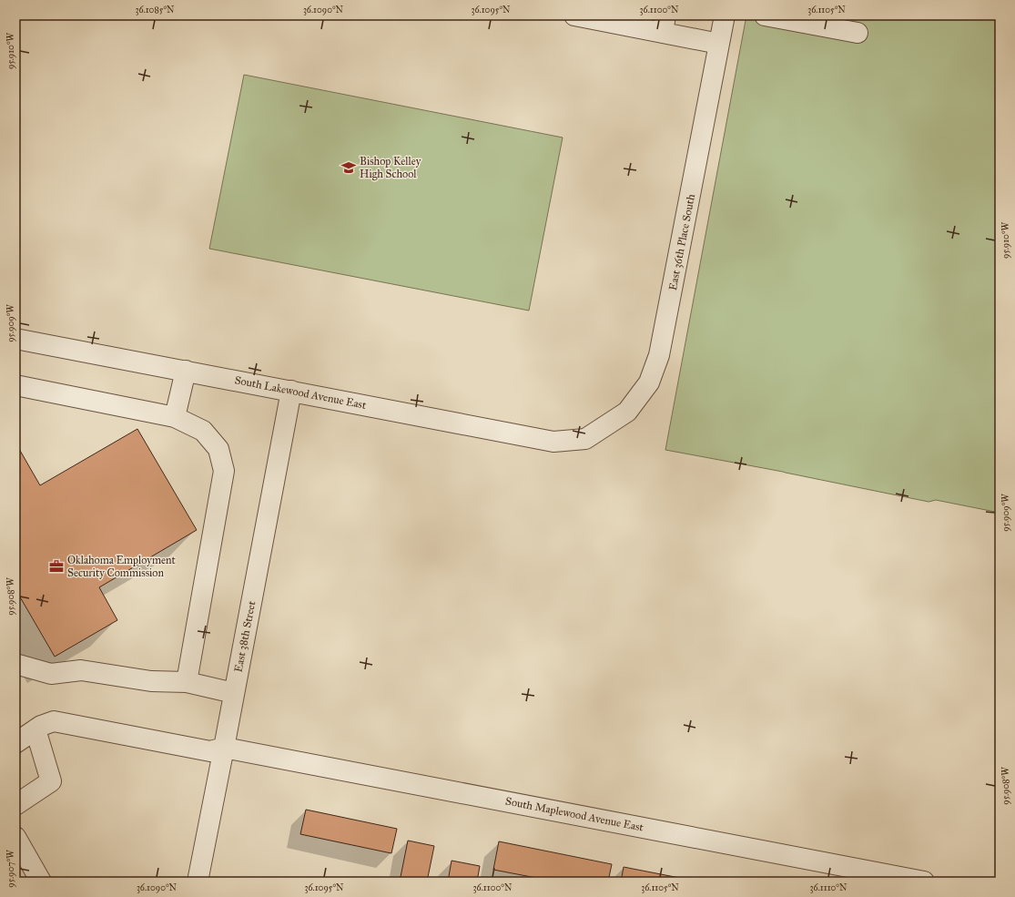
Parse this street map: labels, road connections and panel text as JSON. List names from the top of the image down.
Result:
{
  "streets": {
    "street": [
      "East 36th Place South",
      "South Lakewood Avenue East",
      "East 38th Street",
      "South Maplewood Avenue East"
    ]
  },
  "crossings": [
    ["East 36th Place South", "South Lakewood Avenue East"],
    ["South Lakewood Avenue East", "East 38th Street"],
    ["East 38th Street", "South Maplewood Avenue East"]
  ],
  "places": {
    "school or university": ["Bishop Kelley High School"],
    "office": ["Oklahoma Employment Security Commission"]
  },
  "coordinates": [
    "36.1085°N",
    "36.1090°N",
    "36.1095°N",
    "36.1100°N",
    "36.1105°N",
    "95.910°W",
    "95.909°W",
    "95.908°W",
    "95.907°W",
    "36.1110°N"
  ]
}
